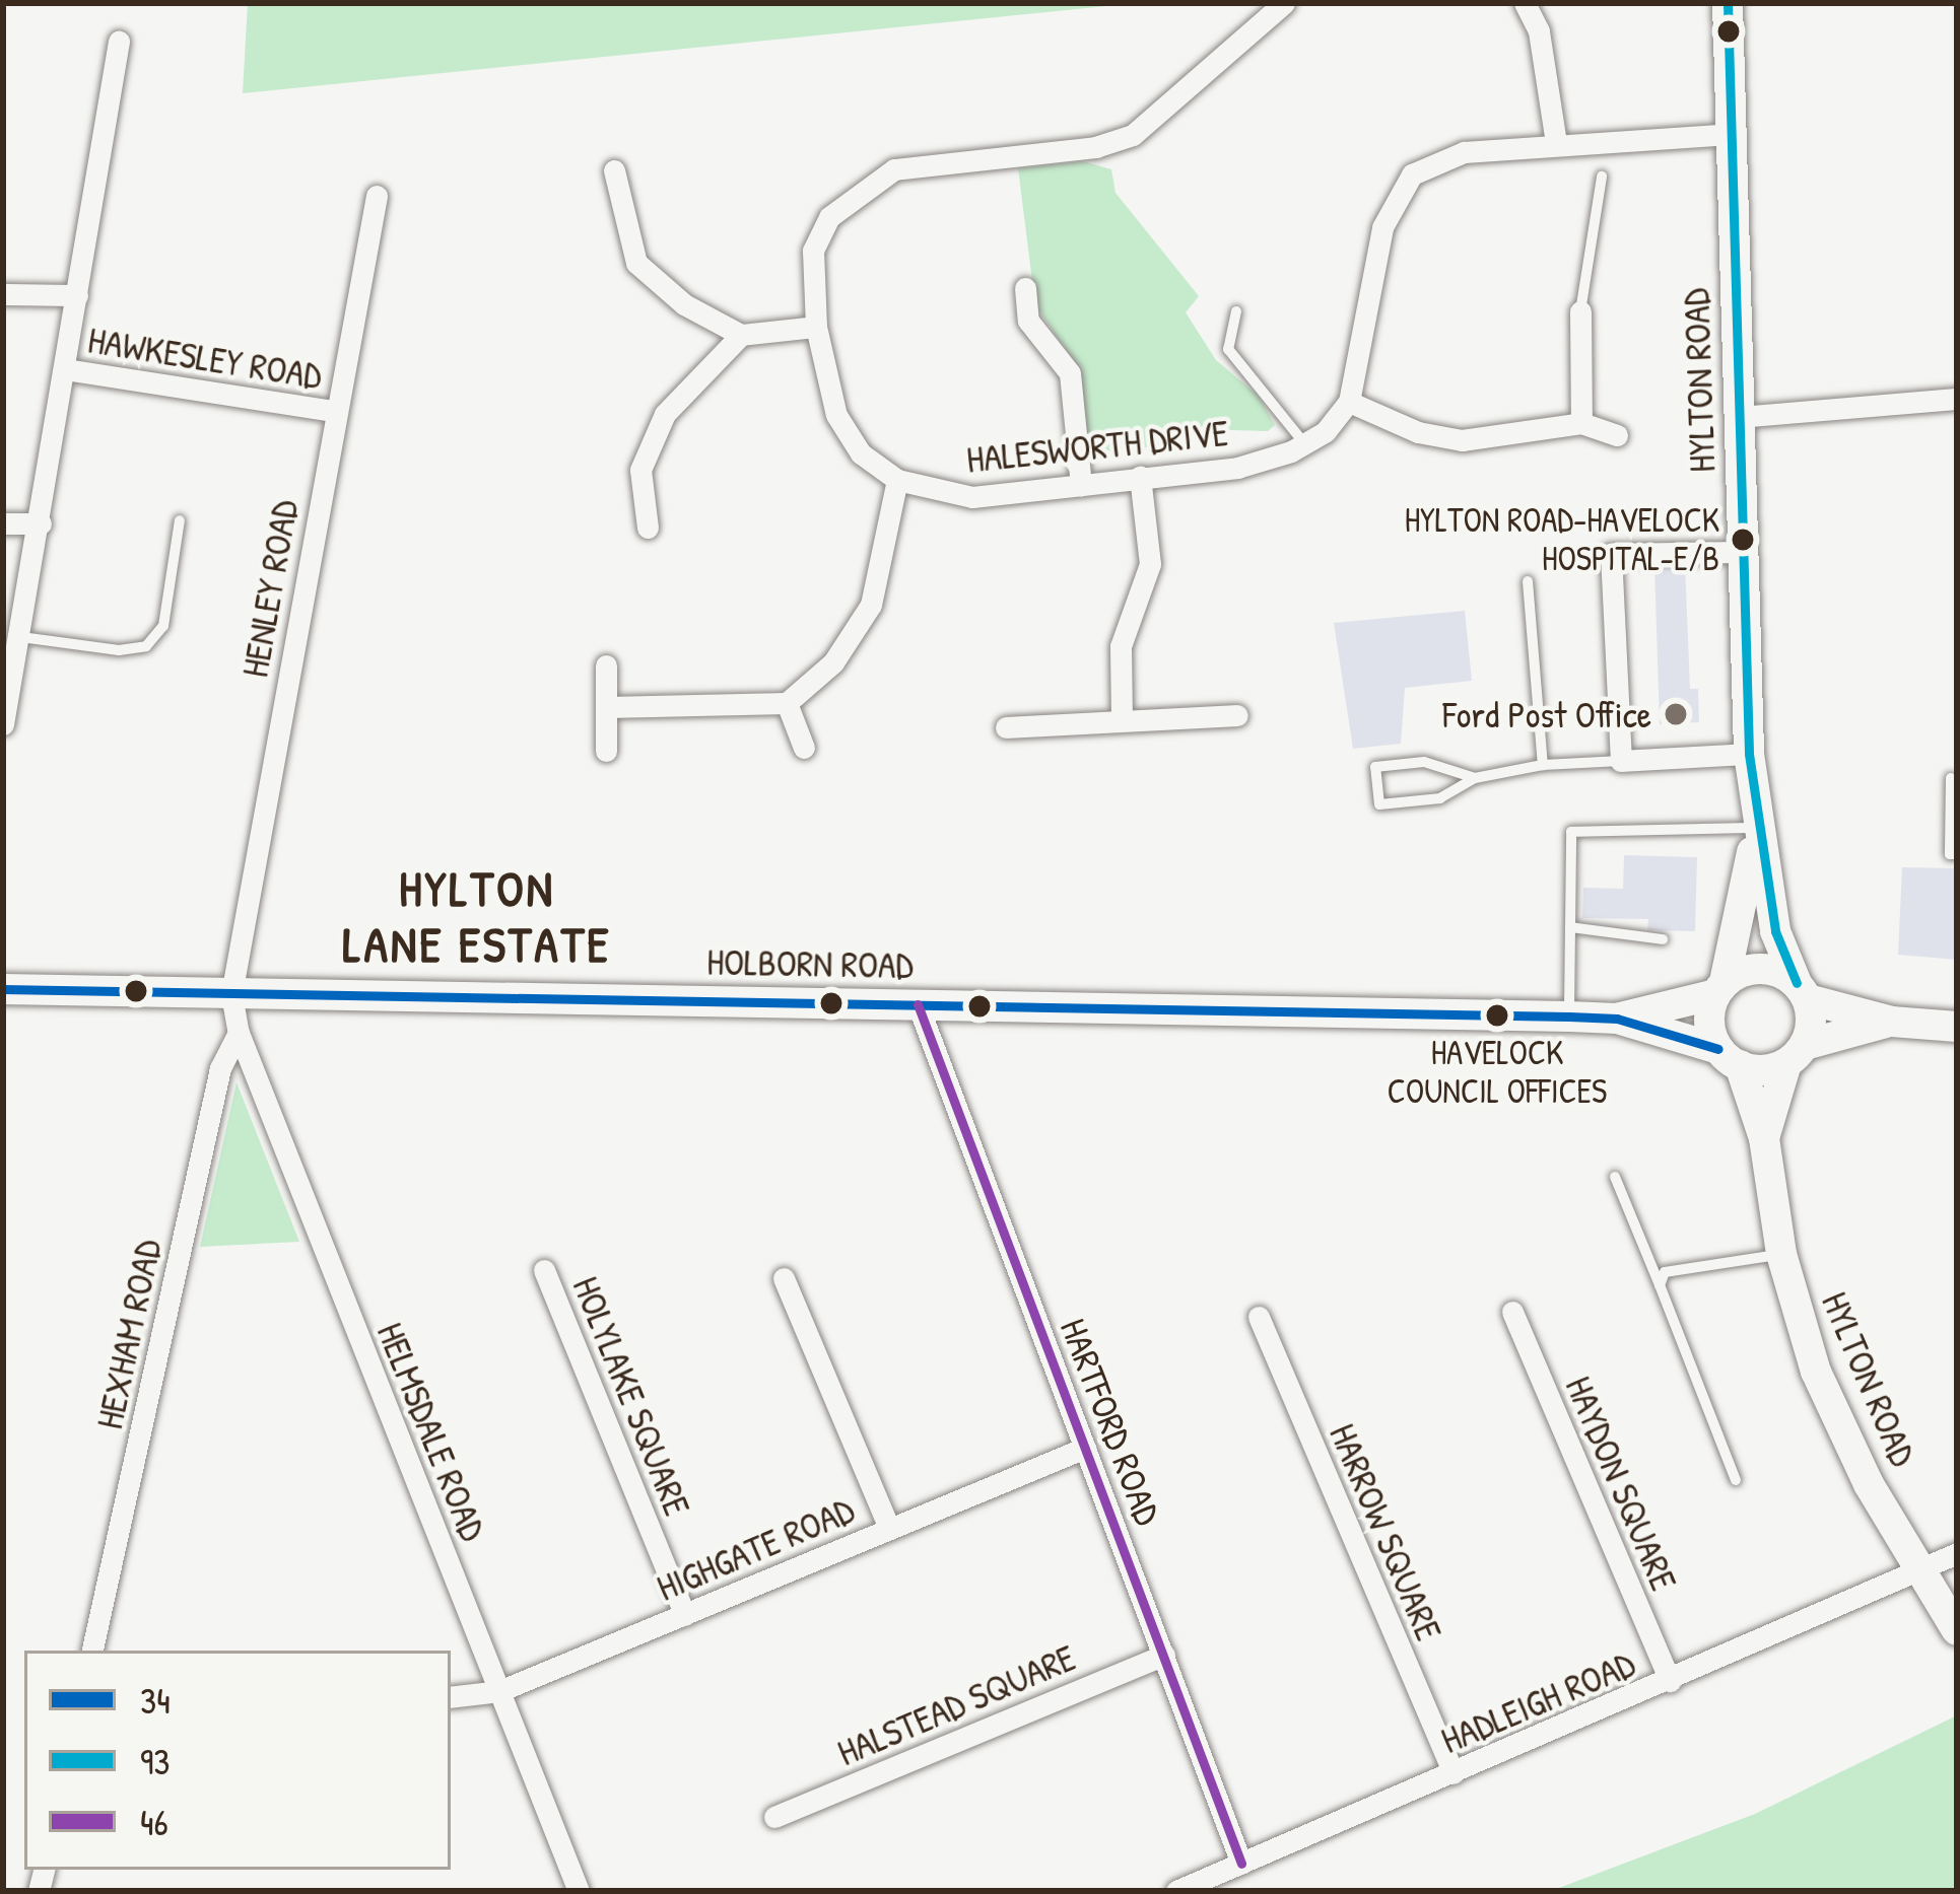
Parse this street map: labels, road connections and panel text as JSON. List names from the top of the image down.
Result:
{
  "streets": {
    "main road": ["HYLTON ROAD", "HOLBORN ROAD"],
    "street": [
      "HAWKESLEY ROAD",
      "HALESWORTH DRIVE",
      "HENLEY ROAD",
      "HEXHAM ROAD",
      "HOLYLAKE SQUARE",
      "HARTFORD ROAD",
      "HELMSDALE ROAD",
      "HAYDON SQUARE",
      "HARROW SQUARE",
      "HIGHGATE ROAD",
      "HADLEIGH ROAD",
      "HALSTEAD SQUARE"
    ]
  },
  "crossings": [
    ["HAWKESLEY ROAD", "HENLEY ROAD"],
    ["HYLTON ROAD", "HOLBORN ROAD"],
    ["HYLTON ROAD", "HADLEIGH ROAD"],
    ["HENLEY ROAD", "HOLBORN ROAD"],
    ["HENLEY ROAD", "HELMSDALE ROAD"],
    ["HOLBORN ROAD", "HARTFORD ROAD"],
    ["HOLBORN ROAD", "HELMSDALE ROAD"],
    ["HEXHAM ROAD", "HELMSDALE ROAD"],
    ["HOLYLAKE SQUARE", "HIGHGATE ROAD"],
    ["HARTFORD ROAD", "HIGHGATE ROAD"],
    ["HARTFORD ROAD", "HADLEIGH ROAD"],
    ["HARTFORD ROAD", "HALSTEAD SQUARE"],
    ["HELMSDALE ROAD", "HIGHGATE ROAD"],
    ["HAYDON SQUARE", "HADLEIGH ROAD"],
    ["HARROW SQUARE", "HADLEIGH ROAD"]
  ],
  "districts": ["HYLTON LANE ESTATE"],
  "places": ["HYLTON ROAD-HAVELOCK HOSPITAL-E/B", "Ford Post Office", "HAVELOCK COUNCIL OFFICES"],
  "lines": ["transit line 93", "transit line 34", "transit line 46"],
  "legend": ["34", "93", "46"]
}
